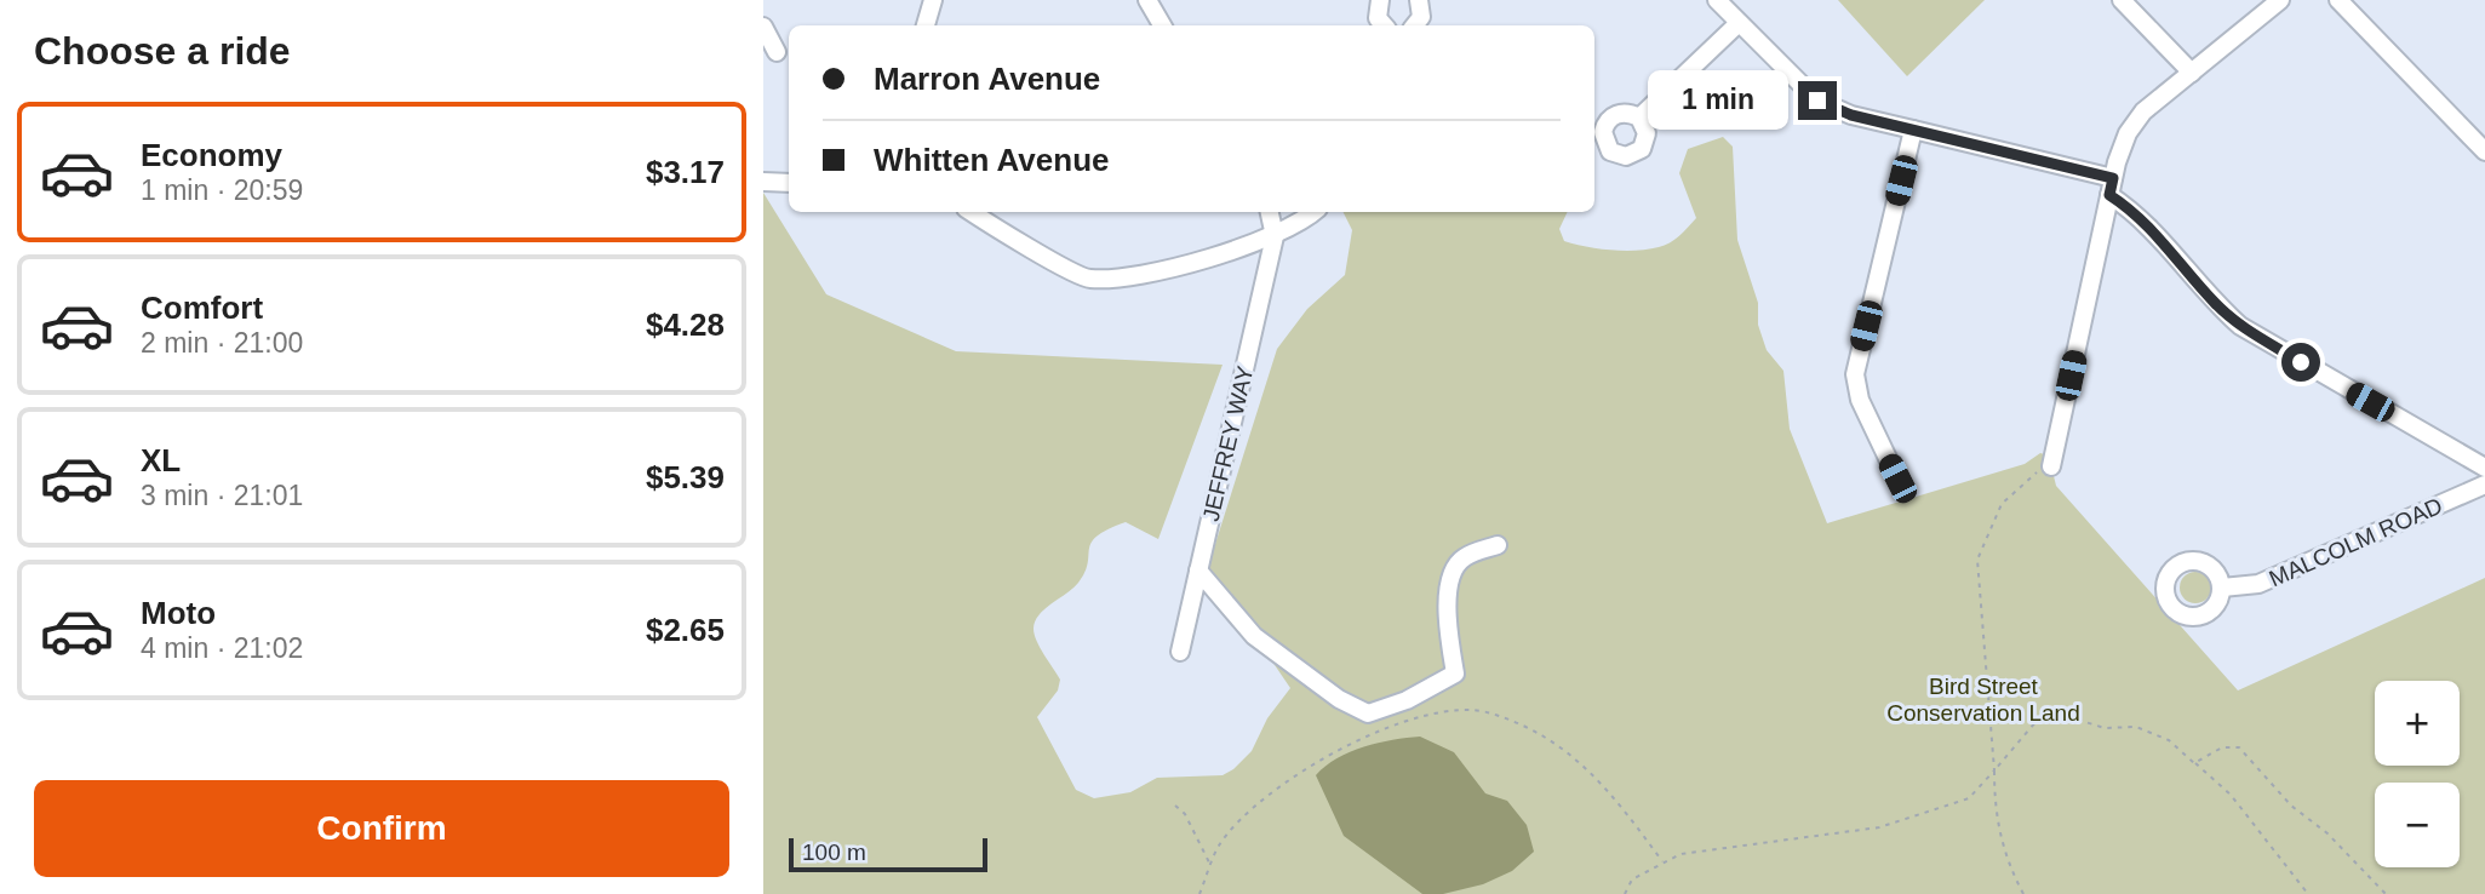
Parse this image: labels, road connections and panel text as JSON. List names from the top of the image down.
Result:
{
  "streets": {
    "street": ["JEFFREY WAY", "MALCOLM ROAD"]
  },
  "parks": ["Bird Street Conservation Land"],
  "scale_bar": "100 m",
  "page": {
    "heading": "Choose a ride",
    "banner": ["Marron Avenue", "Whitten Avenue"],
    "bubble": "1 min",
    "list": [
      {
        "name": "Economy",
        "note": "1 min · 20:59",
        "value": "$3.17"
      },
      {
        "name": "Comfort",
        "note": "2 min · 21:00",
        "value": "$4.28"
      },
      {
        "name": "XL",
        "note": "3 min · 21:01",
        "value": "$5.39"
      },
      {
        "name": "Moto",
        "note": "4 min · 21:02",
        "value": "$2.65"
      }
    ],
    "map_buttons": ["+", "−"],
    "buttons": "Confirm",
    "scale": "100 m"
  }
}
